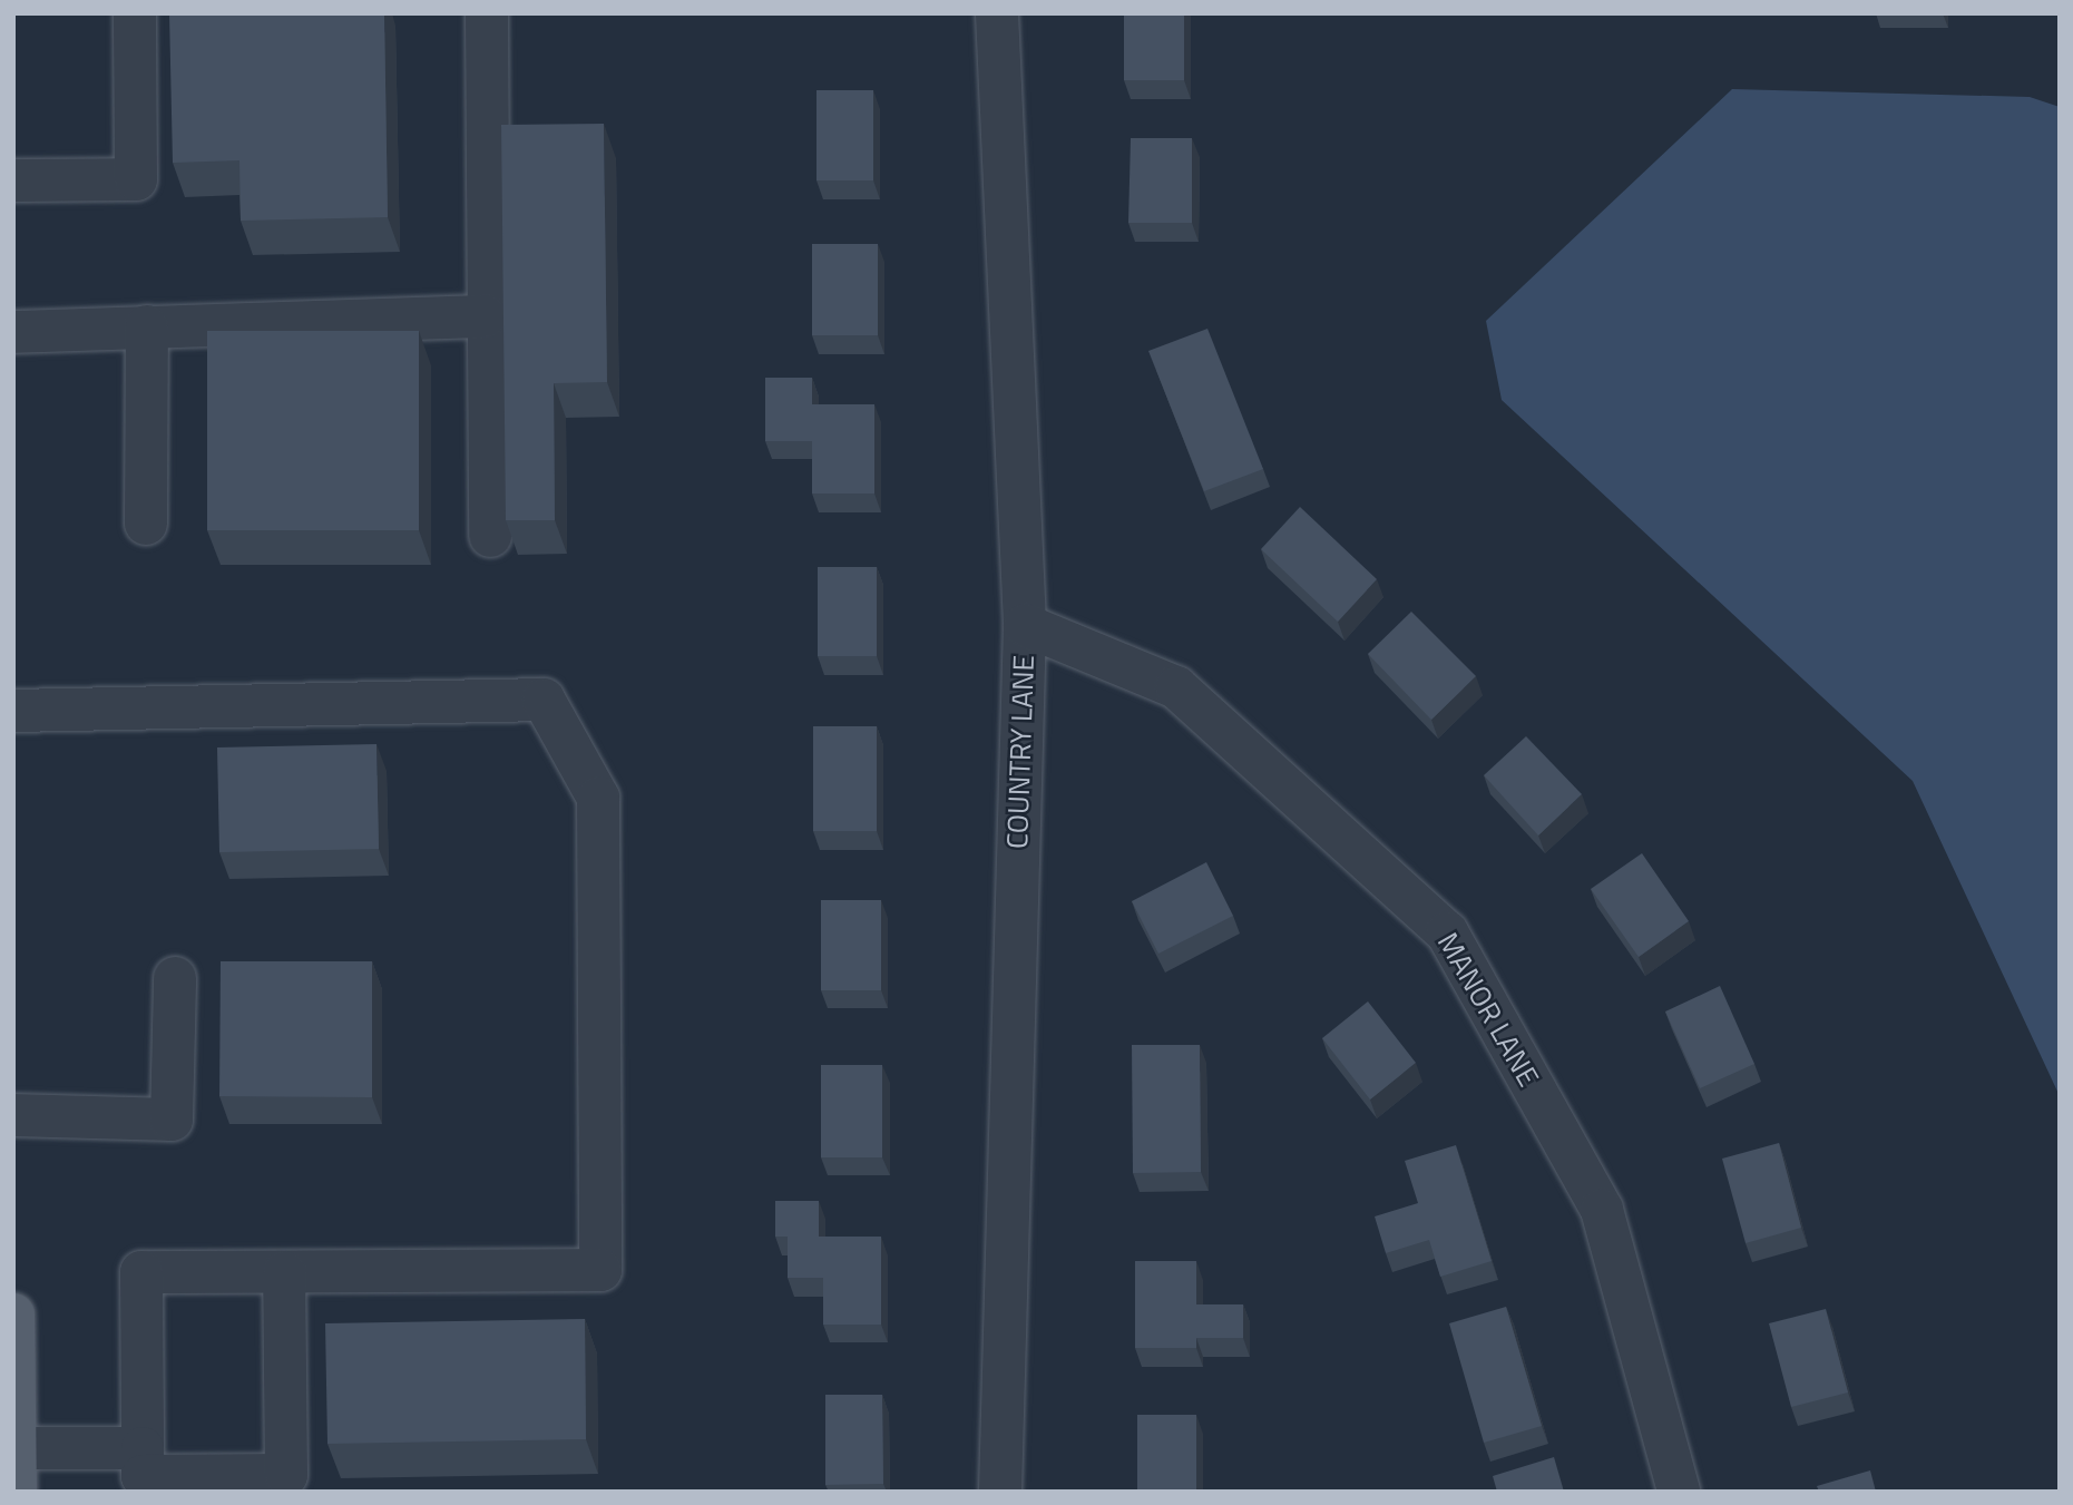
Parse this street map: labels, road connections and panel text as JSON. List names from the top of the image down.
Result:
{
  "streets": {
    "street": ["COUNTRY LANE", "MANOR LANE"]
  },
  "crossings": [
    ["COUNTRY LANE", "MANOR LANE"]
  ]
}
